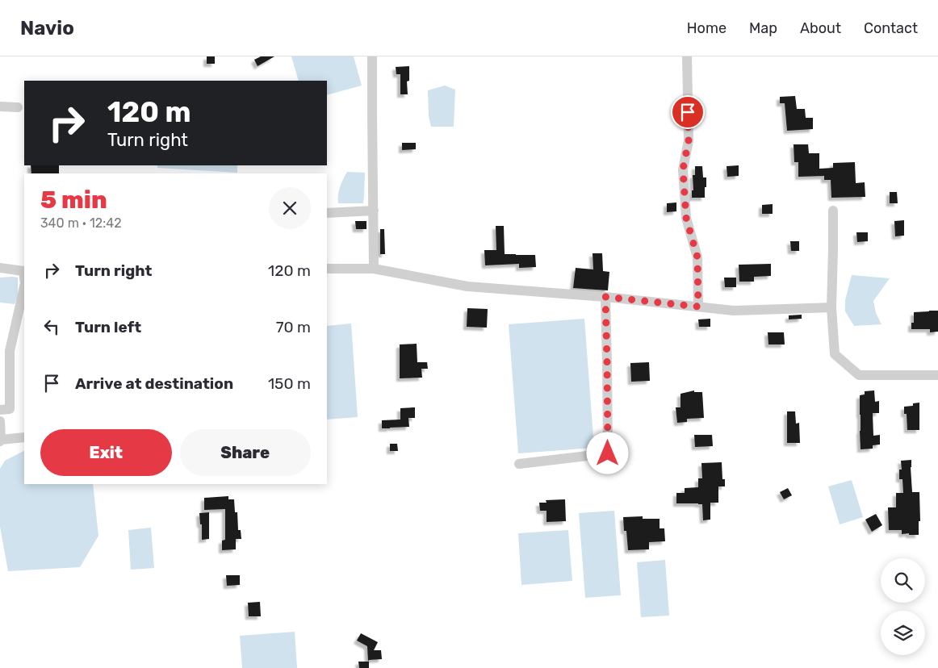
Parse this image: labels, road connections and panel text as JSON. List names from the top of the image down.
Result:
{
  "page": {
    "header": "Navio",
    "nav": [
      "Home",
      "Map",
      "About",
      "Contact"
    ],
    "turn": ["120 m", "Turn right"],
    "heading": ["5 min", "340 m · 12:42"],
    "list": [
      {
        "name": "Turn right",
        "value": "120 m"
      },
      {
        "name": "Turn left",
        "value": "70 m"
      },
      {
        "name": "Arrive at destination",
        "value": "150 m"
      }
    ],
    "buttons": ["Exit", "Share"]
  }
}
